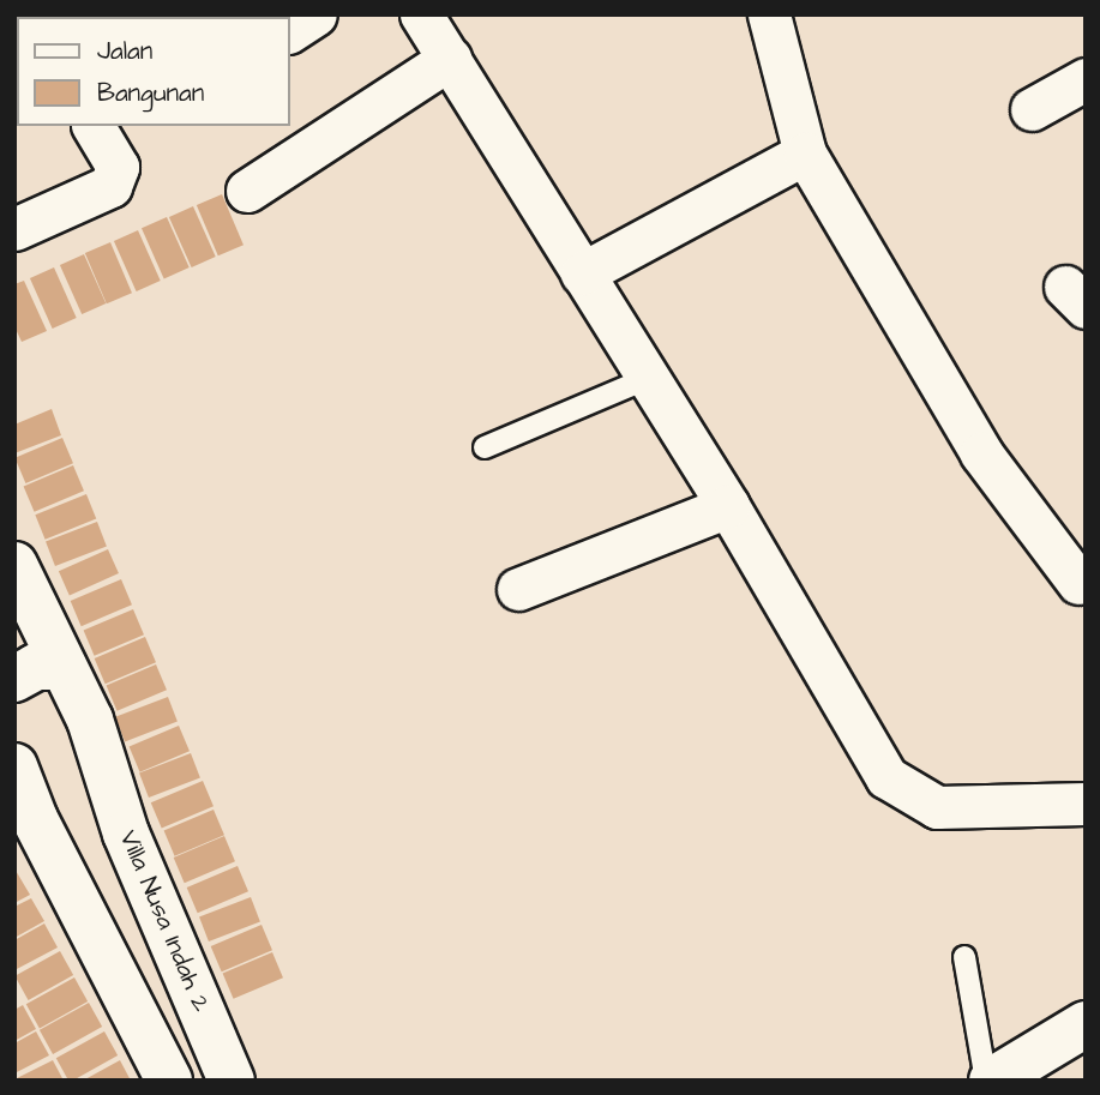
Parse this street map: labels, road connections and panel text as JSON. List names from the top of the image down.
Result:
{
  "streets": {
    "main road": ["Villa Nusa Indah 2"]
  },
  "legend": ["Jalan", "Bangunan"]
}
